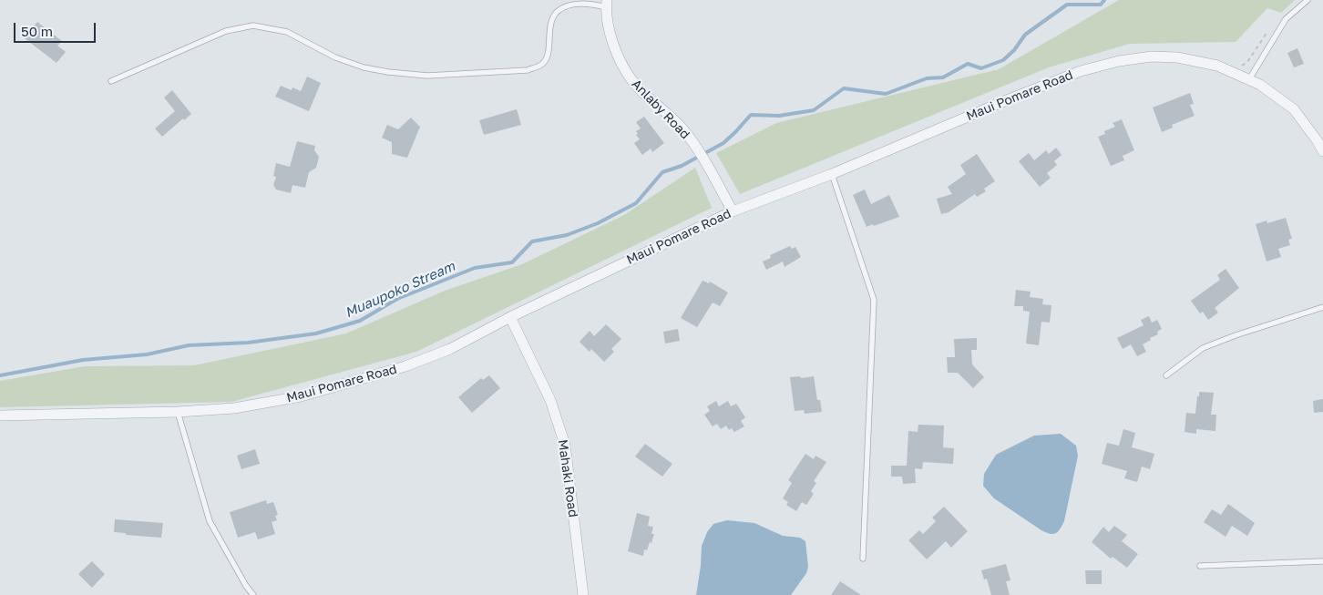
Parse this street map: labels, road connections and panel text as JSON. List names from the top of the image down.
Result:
{
  "streets": {
    "street": ["Maui Pomare Road", "Anlaby Road", "Mahaki Road"]
  },
  "crossings": [
    ["Maui Pomare Road", "Anlaby Road"],
    ["Maui Pomare Road", "Mahaki Road"]
  ],
  "water": ["Muaupoko Stream"],
  "scale_bar": "50 m"
}
